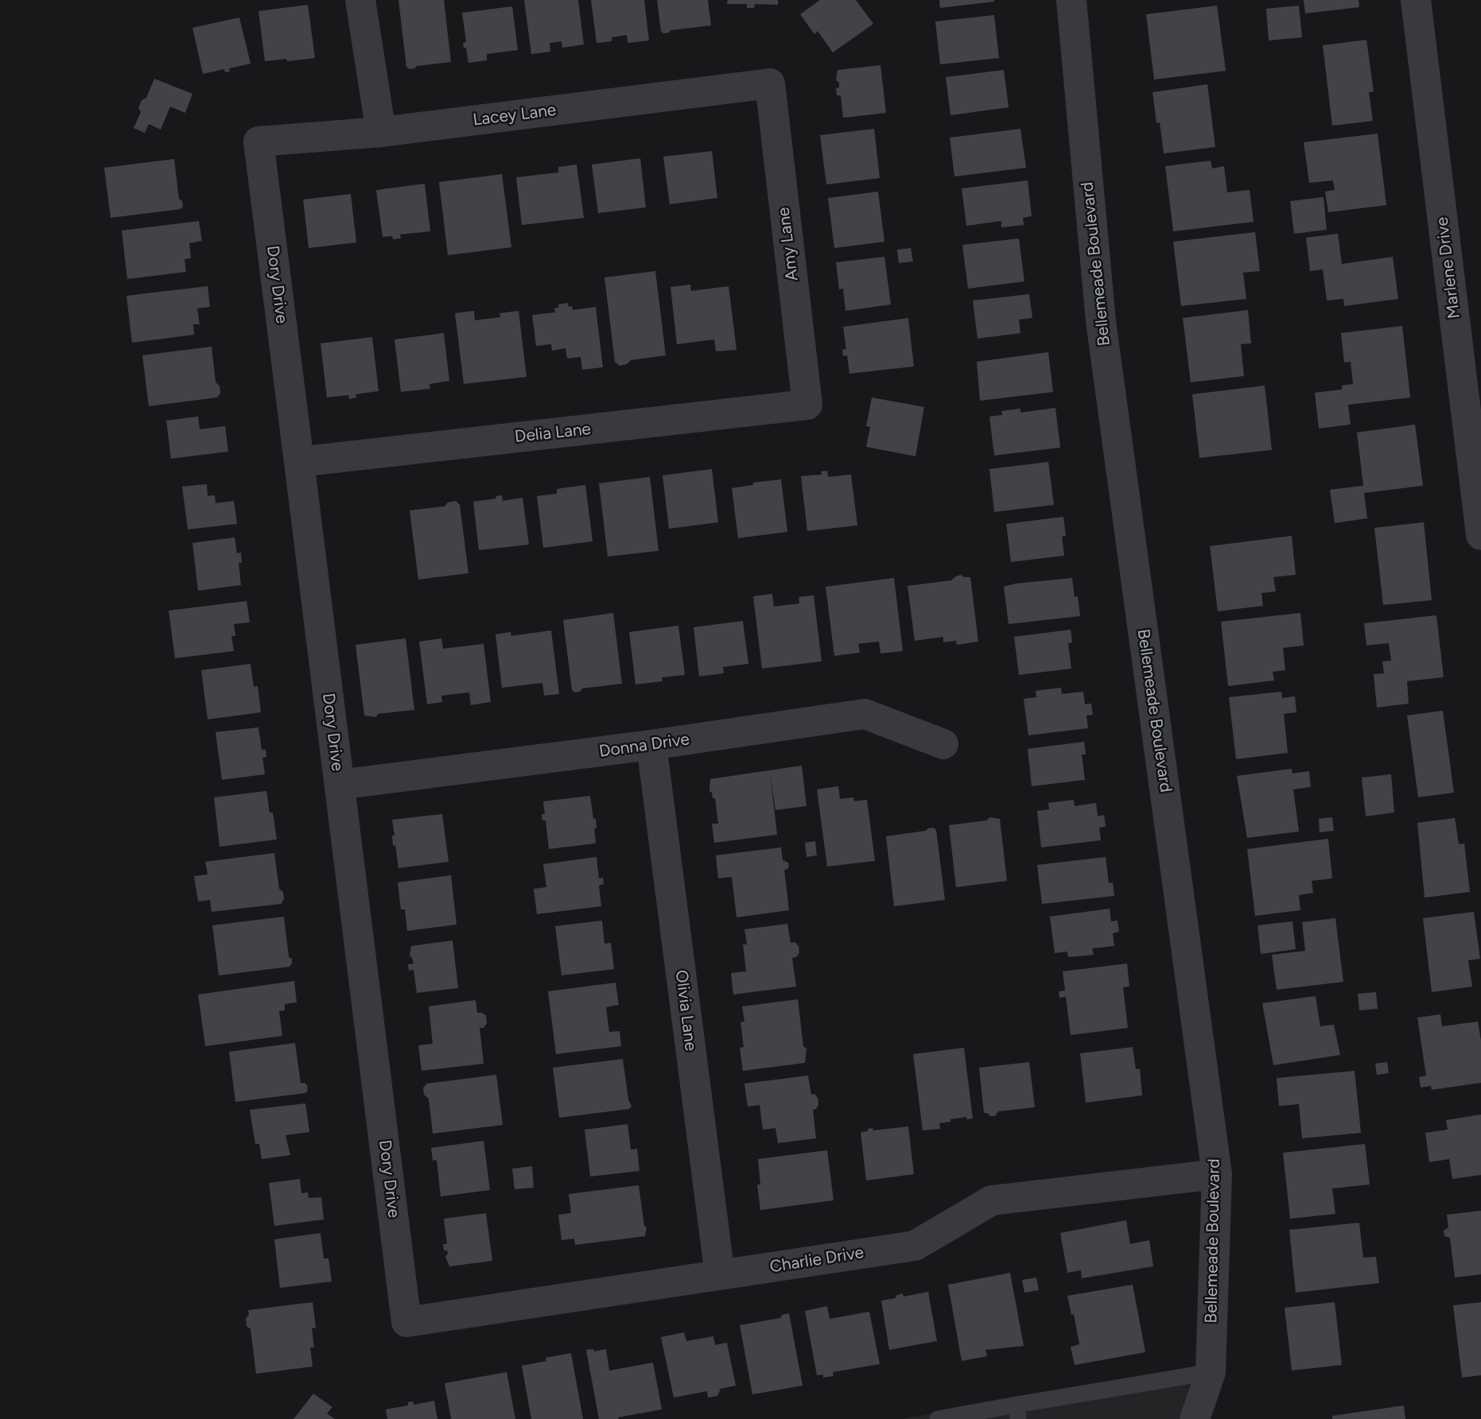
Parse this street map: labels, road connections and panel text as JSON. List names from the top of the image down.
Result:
{
  "streets": {
    "street": [
      "Lacey Lane",
      "Amy Lane",
      "Bellemeade Boulevard",
      "Marlene Drive",
      "Dory Drive",
      "Delia Lane",
      "Donna Drive",
      "Olivia Lane",
      "Charlie Drive"
    ]
  },
  "crossings": [
    ["Lacey Lane", "Amy Lane"],
    ["Lacey Lane", "Dory Drive"],
    ["Amy Lane", "Delia Lane"],
    ["Bellemeade Boulevard", "Charlie Drive"],
    ["Dory Drive", "Delia Lane"],
    ["Dory Drive", "Donna Drive"],
    ["Dory Drive", "Charlie Drive"],
    ["Donna Drive", "Olivia Lane"],
    ["Olivia Lane", "Charlie Drive"]
  ]
}
